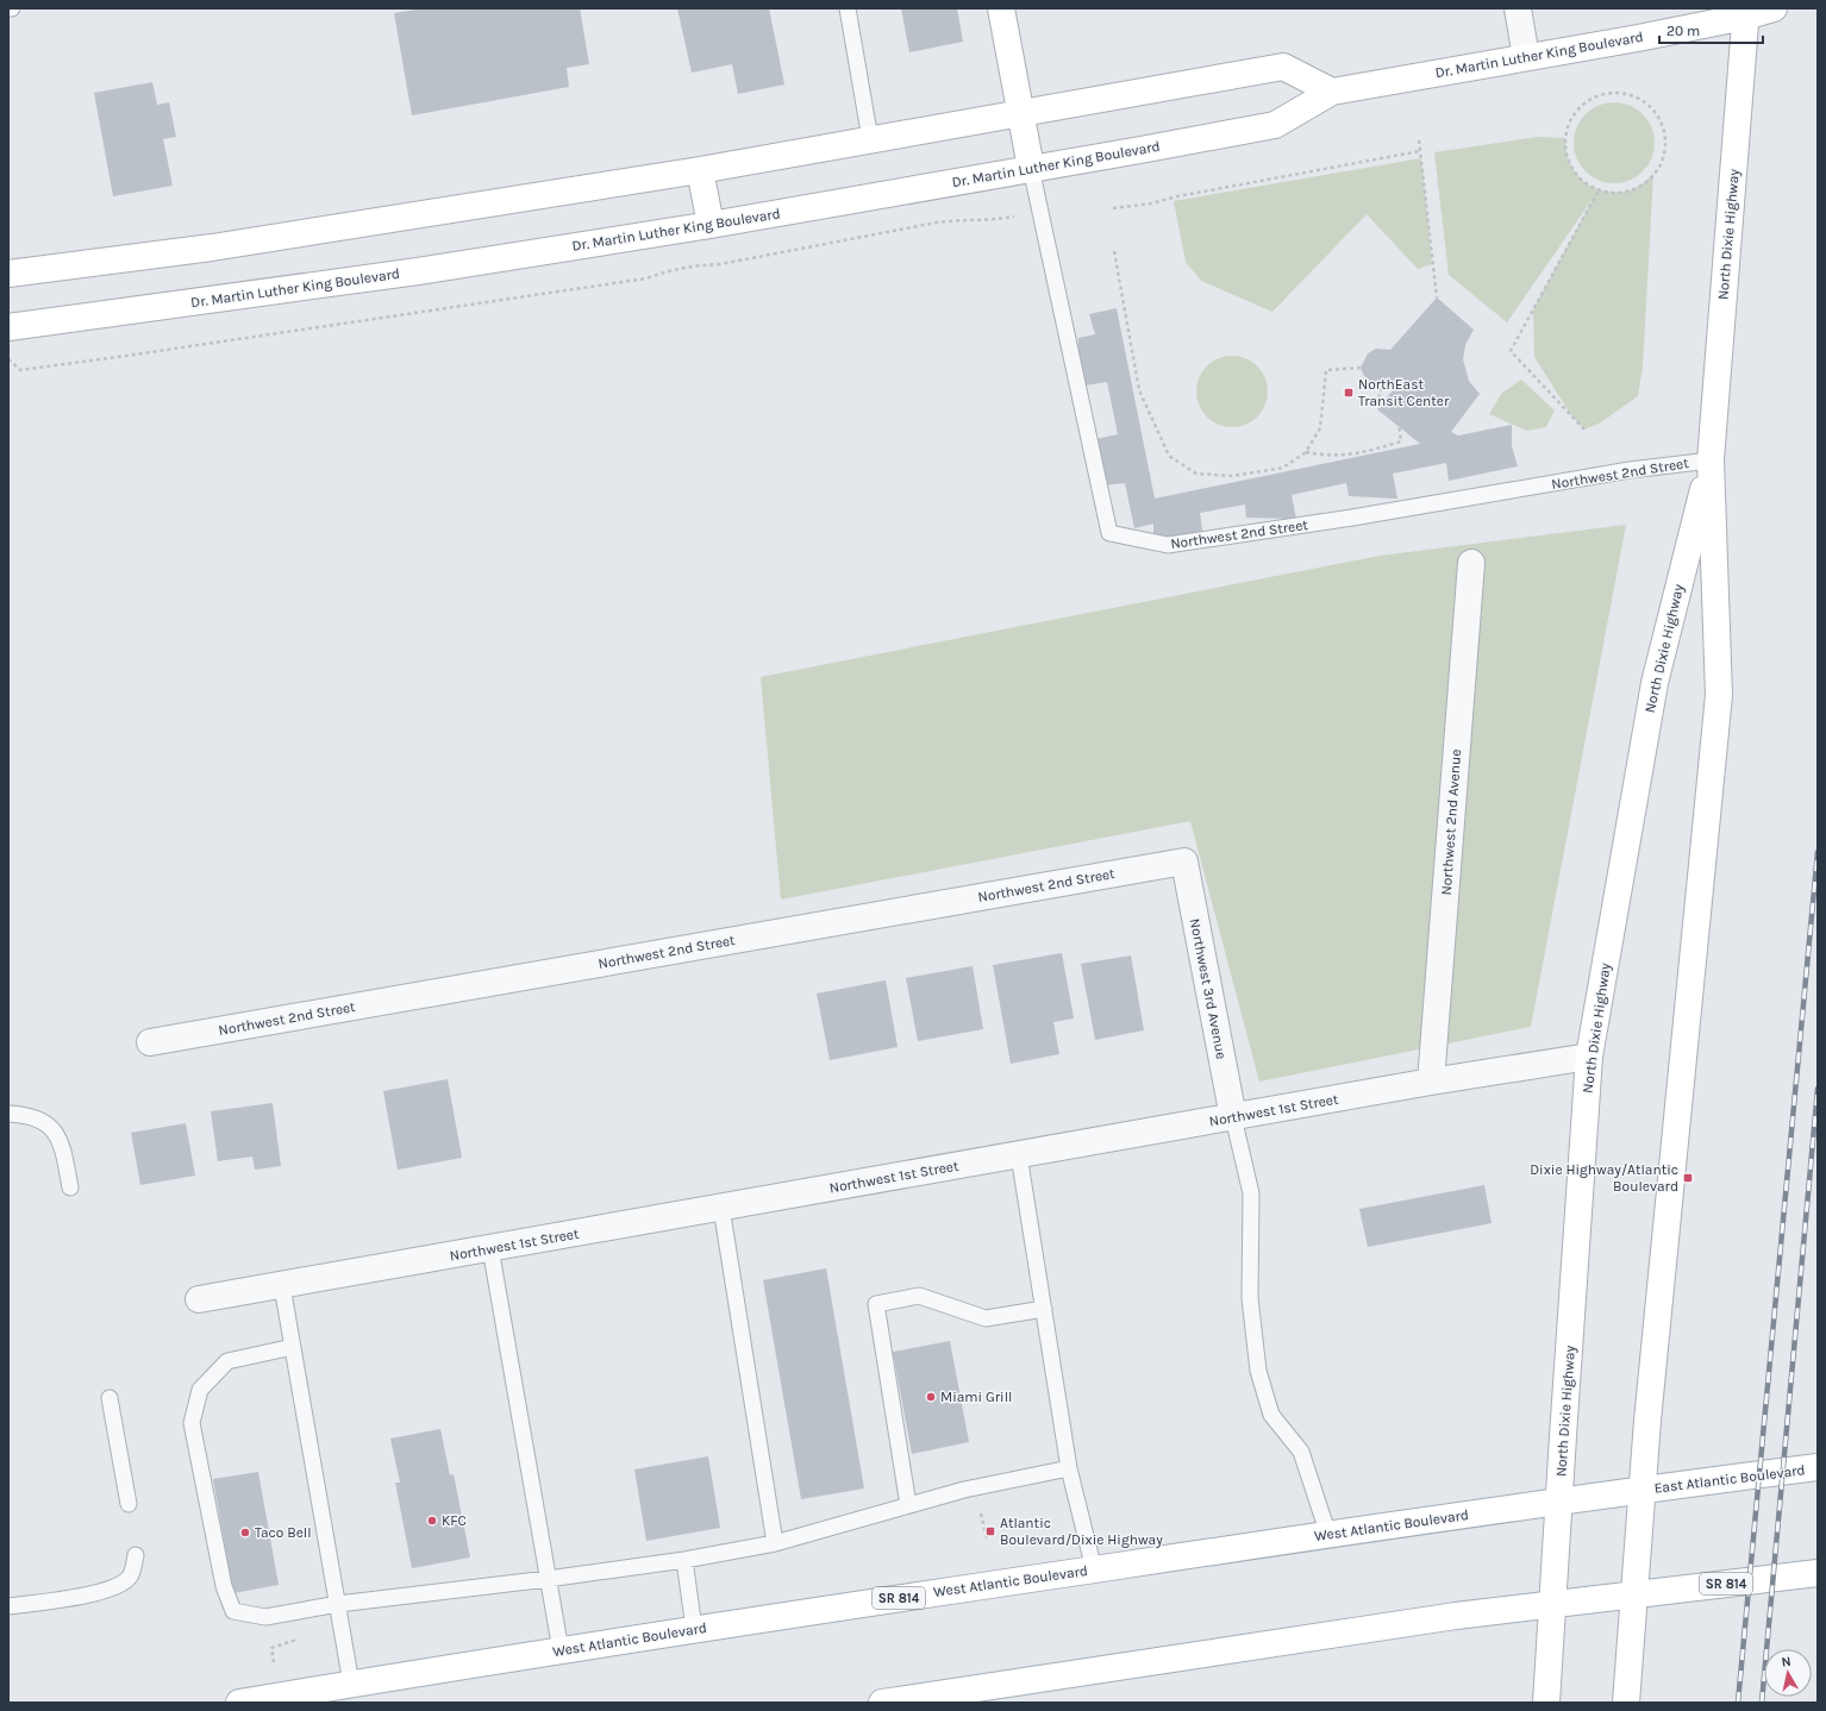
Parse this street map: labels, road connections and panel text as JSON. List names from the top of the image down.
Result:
{
  "streets": {
    "main road": [
      "Dr. Martin Luther King Boulevard",
      "North Dixie Highway",
      "East Atlantic Boulevard",
      "West Atlantic Boulevard",
      "SR 814"
    ],
    "street": [
      "Northwest 2nd Street",
      "Northwest 2nd Avenue",
      "Northwest 3rd Avenue",
      "Northwest 1st Street"
    ]
  },
  "crossings": [
    ["Dr. Martin Luther King Boulevard", "North Dixie Highway"],
    ["Dr. Martin Luther King Boulevard", "Northwest 2nd Street"],
    ["North Dixie Highway", "Northwest 2nd Street"],
    ["North Dixie Highway", "Northwest 1st Street"],
    ["North Dixie Highway", "East Atlantic Boulevard"],
    ["North Dixie Highway", "West Atlantic Boulevard"],
    ["North Dixie Highway", "SR 814"],
    ["Northwest 2nd Street", "Northwest 3rd Avenue"],
    ["Northwest 2nd Avenue", "Northwest 1st Street"],
    ["Northwest 3rd Avenue", "Northwest 1st Street"],
    ["East Atlantic Boulevard", "West Atlantic Boulevard"]
  ],
  "places": {
    "transit": ["NorthEast Transit Center", "Dixie Highway/Atlantic Boulevard", "Atlantic Boulevard/Dixie Highway"],
    "other": ["Miami Grill", "KFC", "Taco Bell"]
  },
  "scale_bar": "20 m",
  "north": "top"
}
